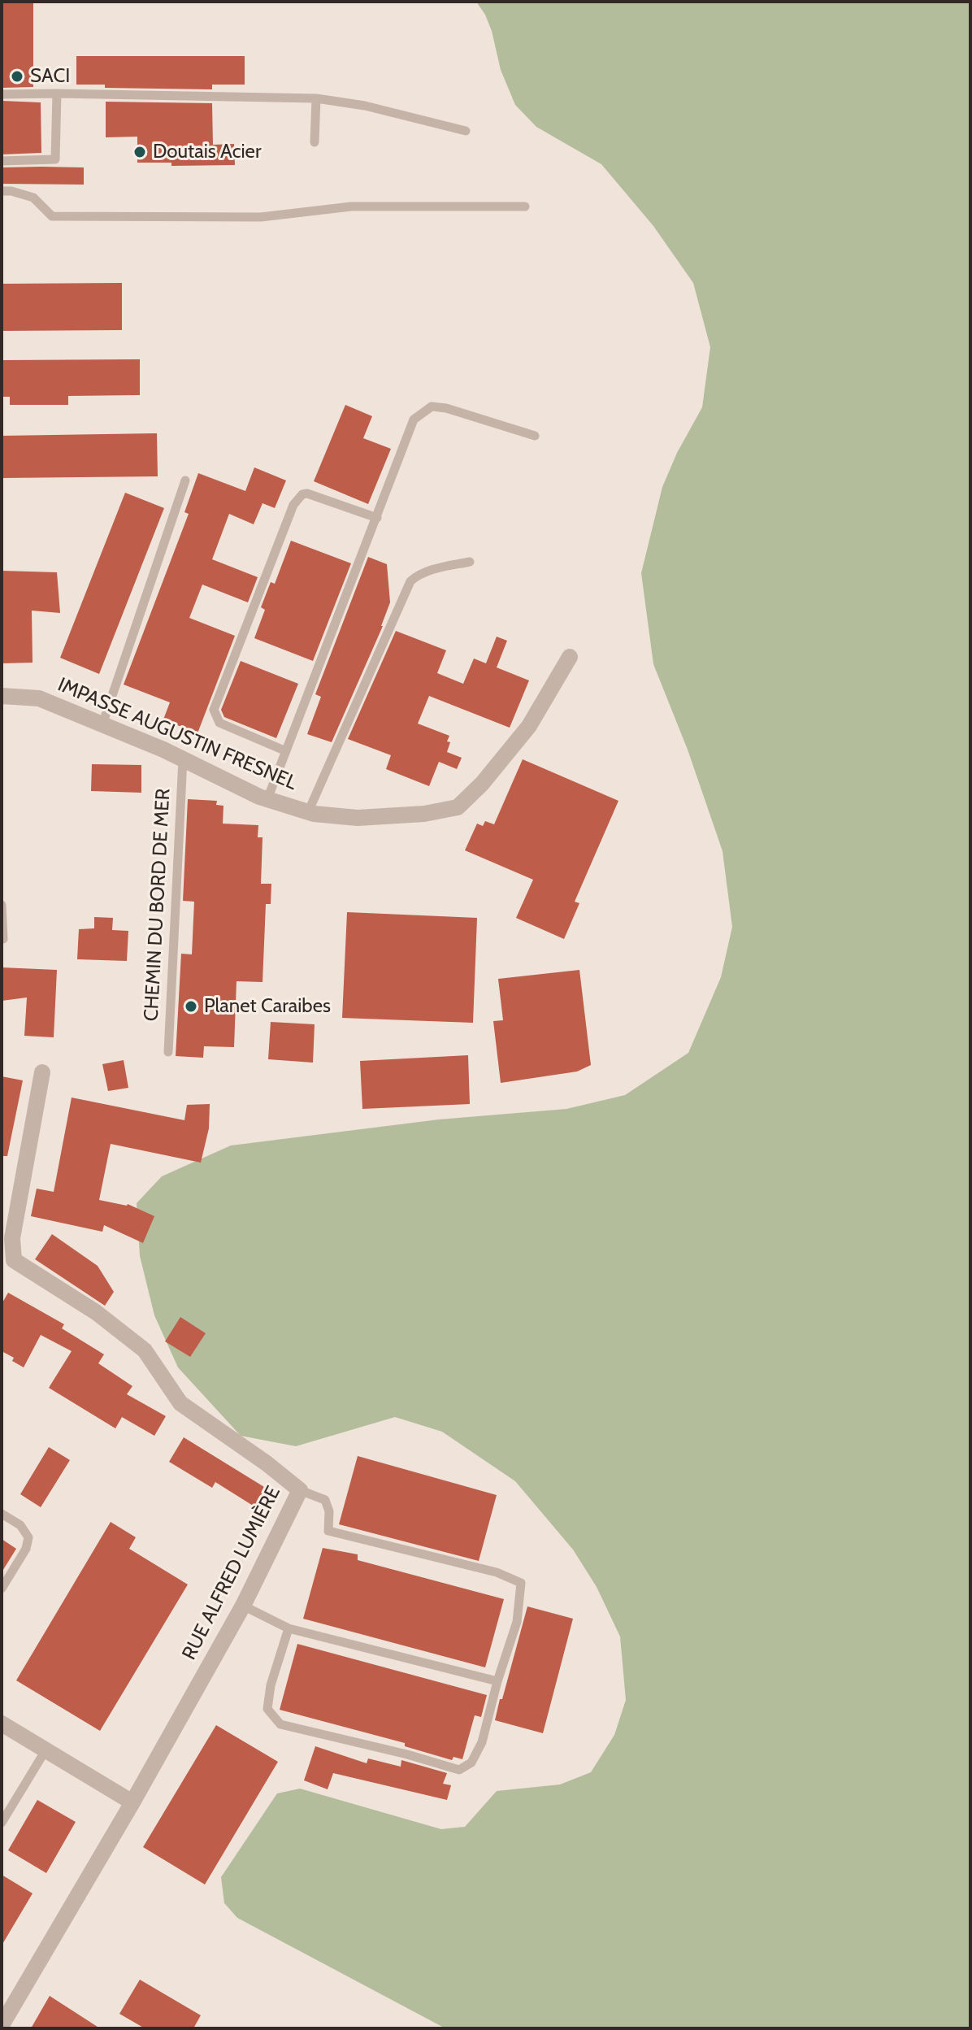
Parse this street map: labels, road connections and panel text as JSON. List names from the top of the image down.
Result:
{
  "streets": {
    "street": ["IMPASSE AUGUSTIN FRESNEL", "RUE ALFRED LUMIÈRE"],
    "lane": ["CHEMIN DU BORD DE MER"]
  },
  "crossings": [
    ["IMPASSE AUGUSTIN FRESNEL", "CHEMIN DU BORD DE MER"]
  ],
  "places": ["SACI", "Doutais Acier", "Planet Caraibes"]
}
